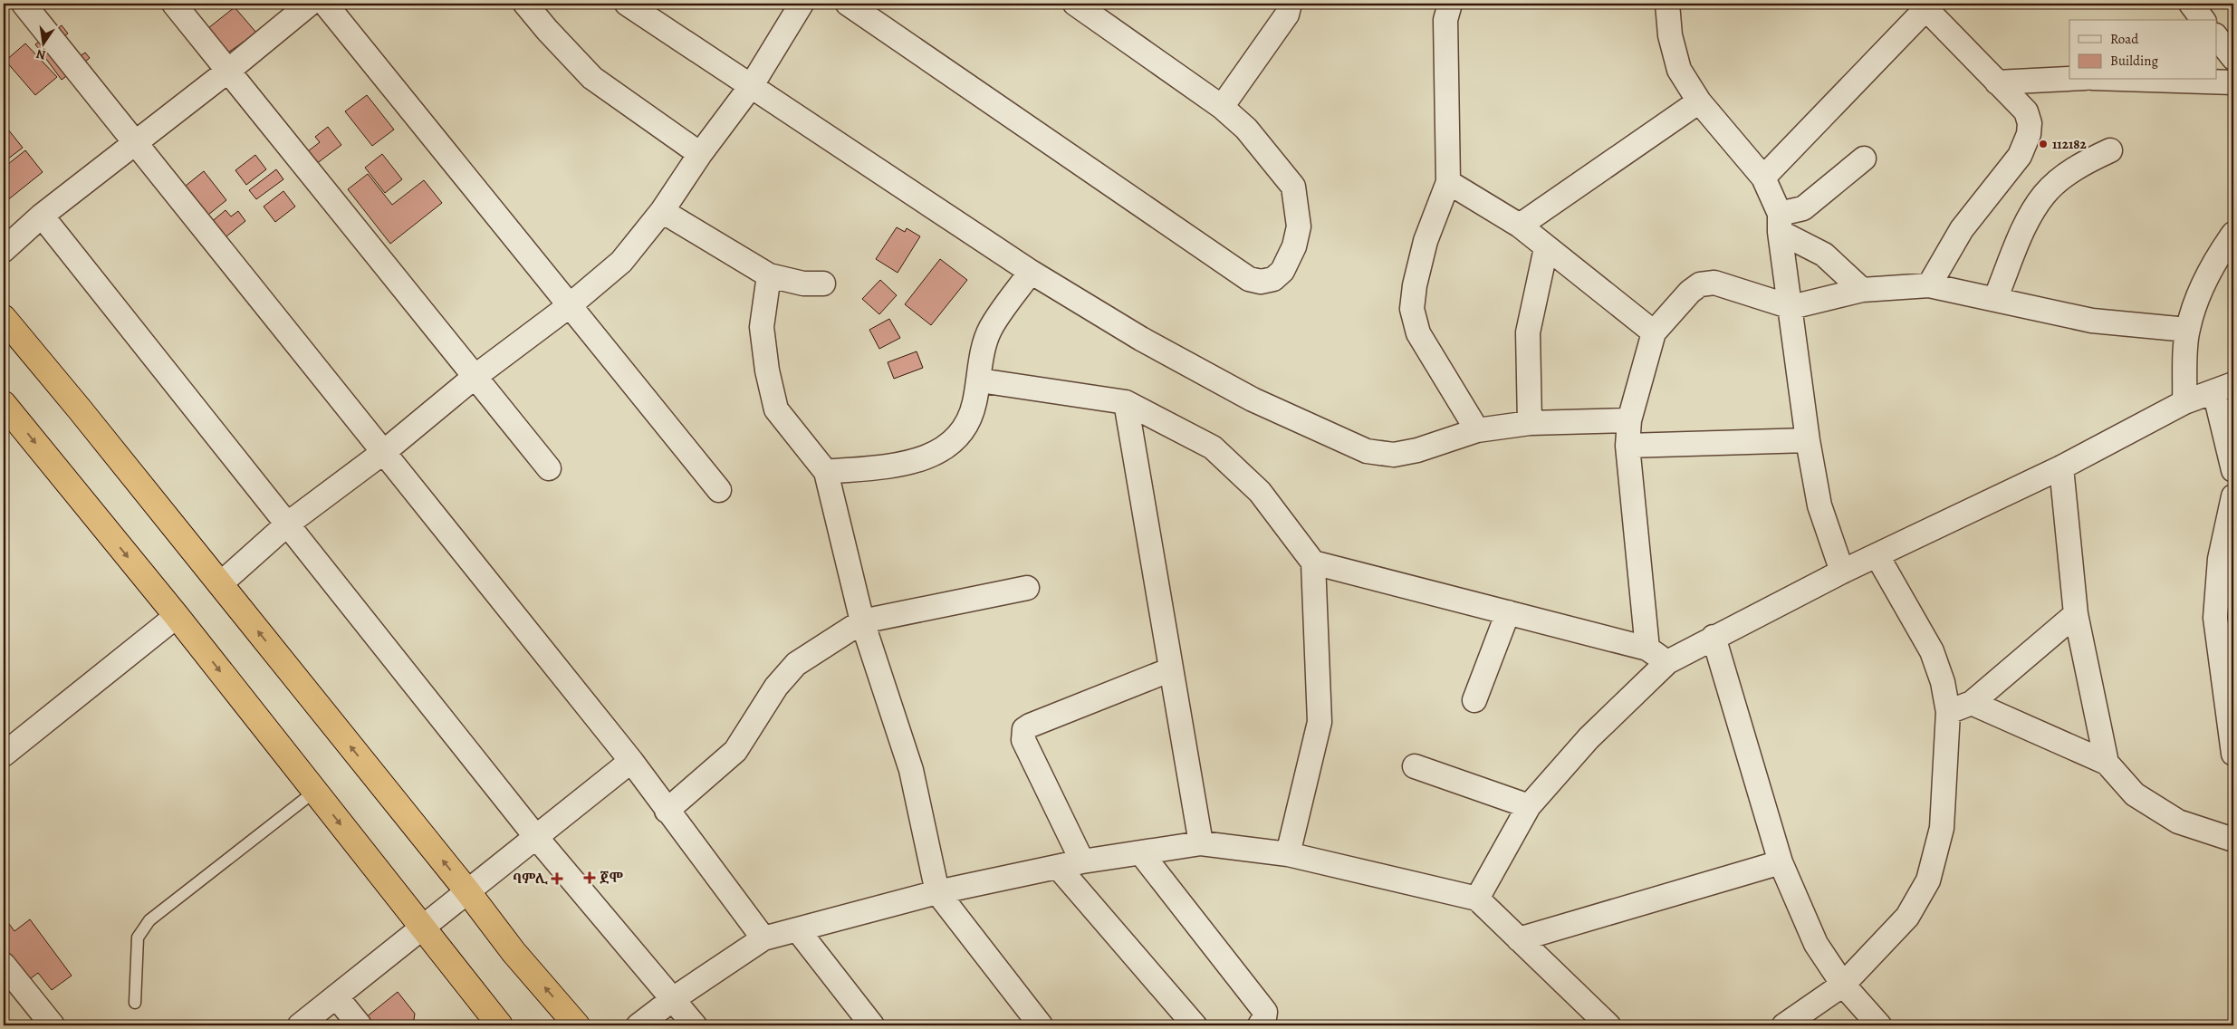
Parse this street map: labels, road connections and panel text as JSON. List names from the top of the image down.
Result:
{
  "places": {
    "other": ["112182"],
    "health": ["ጀሞ", "ባምሊ"]
  },
  "legend": ["Road", "Building"],
  "north": "bottom"
}
